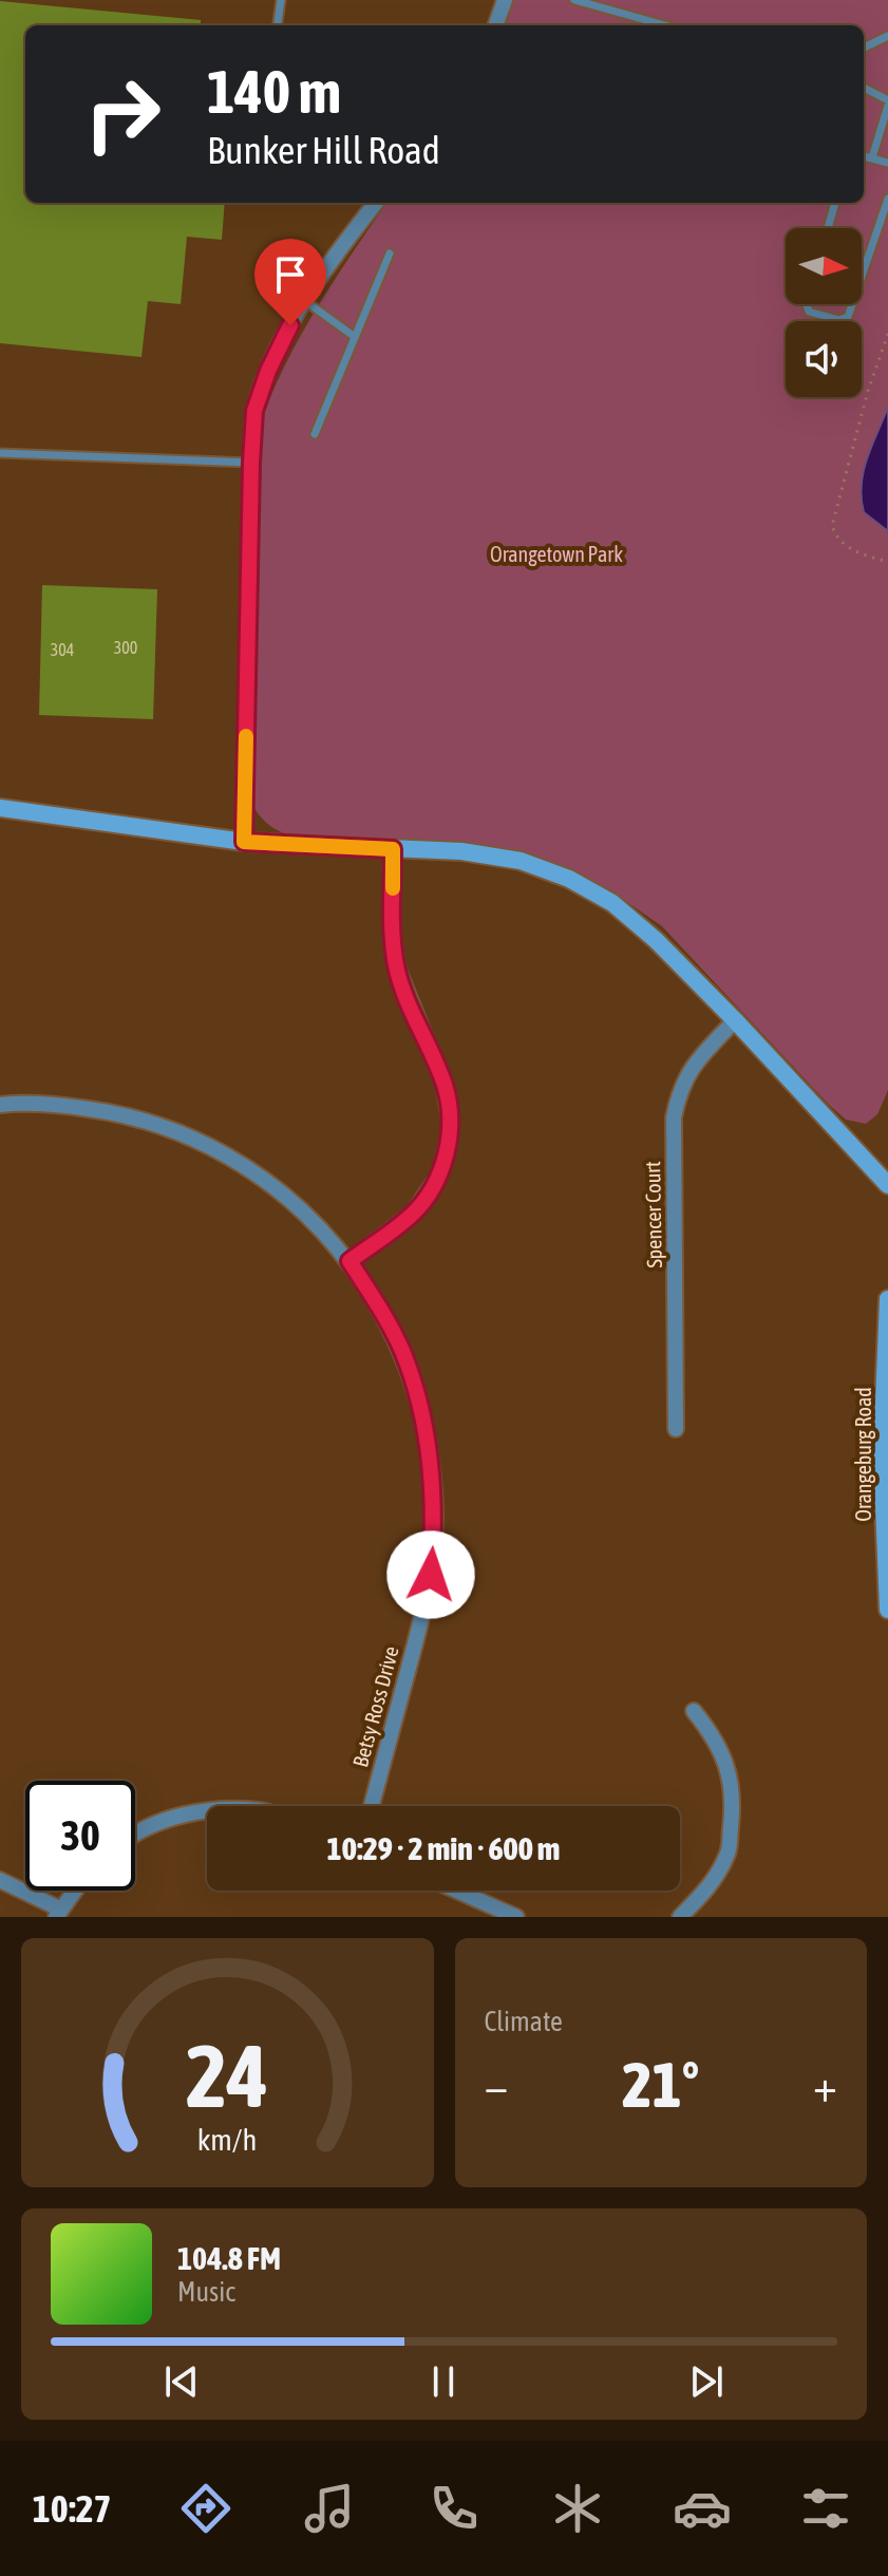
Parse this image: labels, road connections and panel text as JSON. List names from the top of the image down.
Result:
{
  "streets": {
    "street": ["Spencer Court", "Orangeburg Road", "Betsy Ross Drive"]
  },
  "parks": ["Orangetown Park"],
  "house_numbers": ["300", "304"],
  "north": "right",
  "page": {
    "turn": ["140 m", "Bunker Hill Road"],
    "limit": "30",
    "trip": "10:29 · 2 min · 600 m",
    "tile": "Climate",
    "heat": ["−", "21°", "+"],
    "song": ["104.8 FM", "Music"],
    "tabs": "10:27",
    "gauge": ["24", "km/h"]
  }
}
